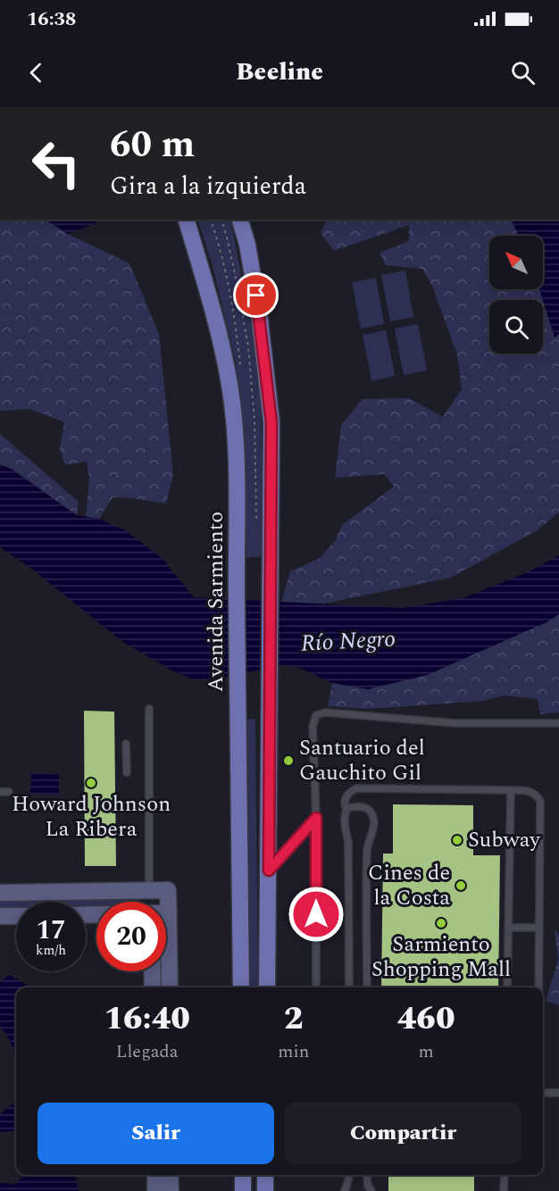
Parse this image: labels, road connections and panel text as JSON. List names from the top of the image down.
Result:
{
  "streets": {
    "main road": ["Avenida Sarmiento"]
  },
  "water": ["Río Negro"],
  "places": [
    "Santuario del Gauchito Gil",
    "Howard Johnson La Ribera",
    "Subway",
    "Cines de la Costa",
    "Sarmiento Shopping Mall"
  ],
  "north": "top left",
  "page": {
    "status": "16:38",
    "header": "Beeline",
    "turn": ["60 m", "Gira a la izquierda"],
    "speed": "17 km/h",
    "limit": "20",
    "eta": [
      "16:40",
      "Llegada",
      "2",
      "min",
      "460",
      "m"
    ],
    "buttons": ["Salir", "Compartir"]
  }
}
